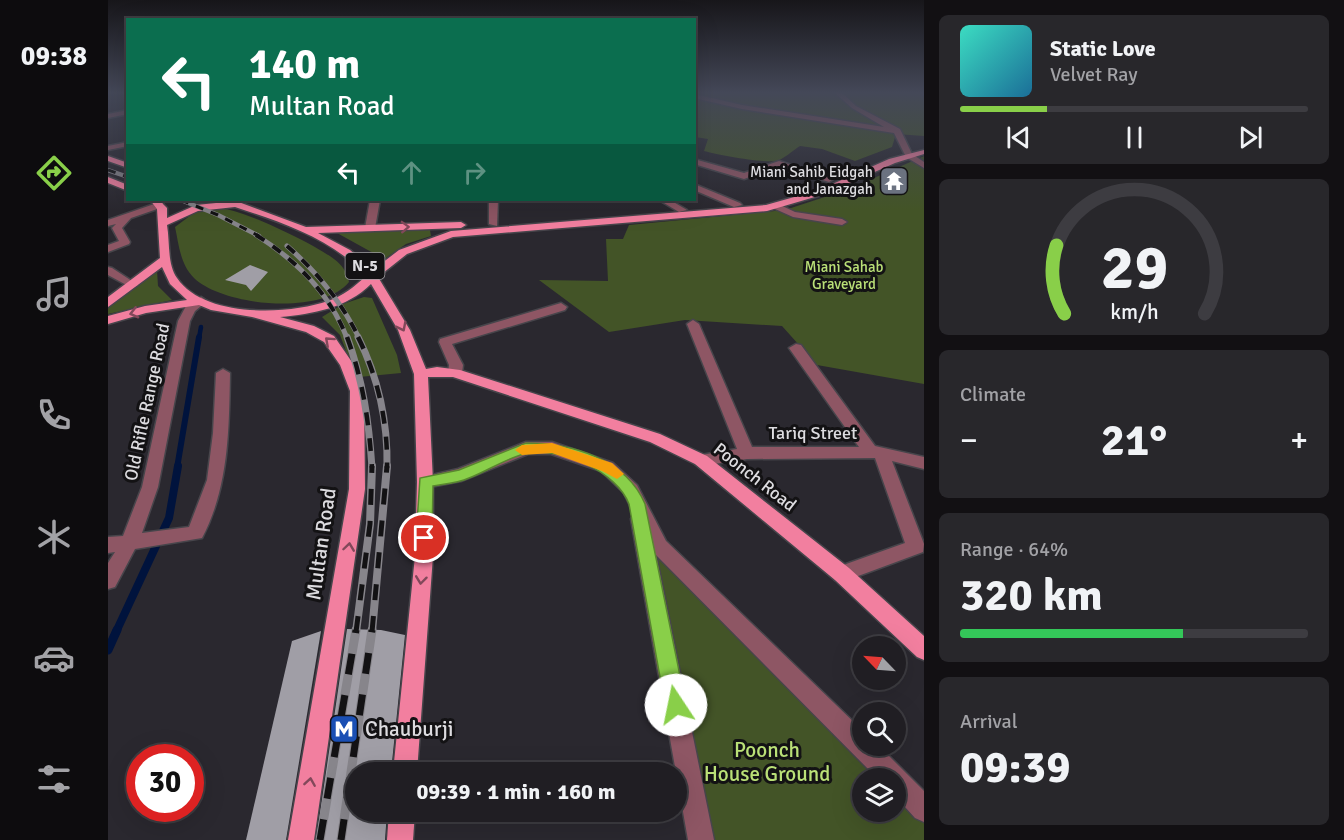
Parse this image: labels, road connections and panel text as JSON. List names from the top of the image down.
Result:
{
  "streets": {
    "main road": ["N-5", "Poonch Road", "Multan Road"],
    "street": ["Old Rifle Range Road", "Tariq Street"]
  },
  "crossings": [
    ["N-5", "Old Rifle Range Road"],
    ["N-5", "Poonch Road"],
    ["N-5", "Multan Road"],
    ["Tariq Street", "Poonch Road"]
  ],
  "parks": ["Miani Sahab Graveyard", "Poonch House Ground"],
  "places": {
    "temple": ["Miani Sahib Eidgah and Janazgah"],
    "metro station": ["Chauburji"]
  },
  "north": "top left",
  "page": {
    "tabs": "09:38",
    "turn": ["140 m", "Multan Road"],
    "song": ["Static Love", "Velvet Ray"],
    "tile": [
      "Climate",
      ["Range · 64%", "320 km"],
      ["Arrival", "09:39"]
    ],
    "heat": ["−", "21°", "+"],
    "limit": "30",
    "trip": "09:39 · 1 min · 160 m",
    "gauge": ["29", "km/h"]
  }
}
